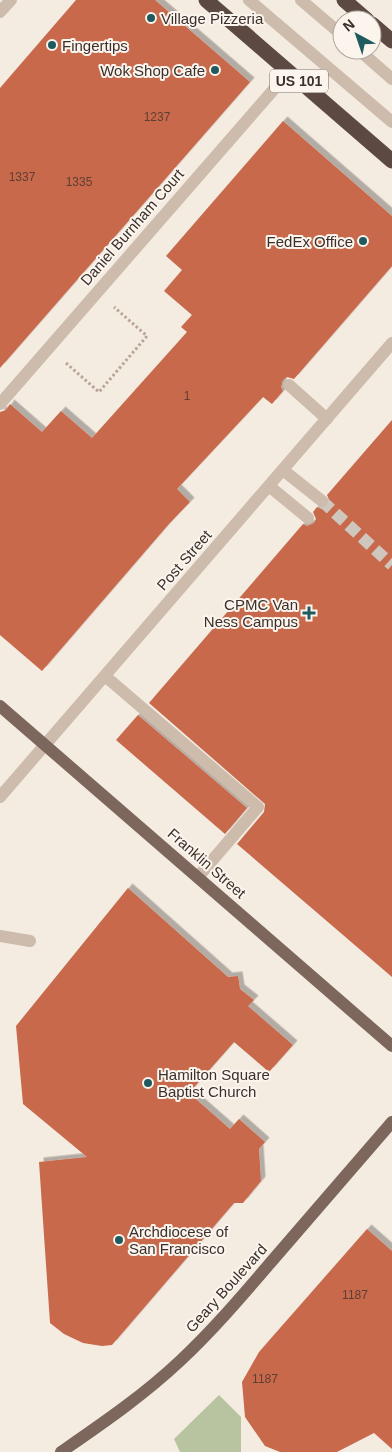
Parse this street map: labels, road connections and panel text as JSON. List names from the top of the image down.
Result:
{
  "streets": {
    "highway": ["US 101"],
    "main road": ["Franklin Street", "Geary Boulevard"],
    "street": ["Daniel Burnham Court", "Post Street"]
  },
  "crossings": [
    ["US 101", "Daniel Burnham Court"],
    ["Post Street", "Franklin Street"]
  ],
  "places": {
    "other": [
      "Village Pizzeria",
      "Fingertips",
      "Wok Shop Cafe",
      "FedEx Office",
      "Hamilton Square Baptist Church",
      "Archdiocese of San Francisco"
    ],
    "health": ["CPMC Van Ness Campus"]
  },
  "house_numbers": [
    "1237",
    "1337",
    "1335",
    "1",
    "1187",
    "1187"
  ],
  "north": "top left"
}
